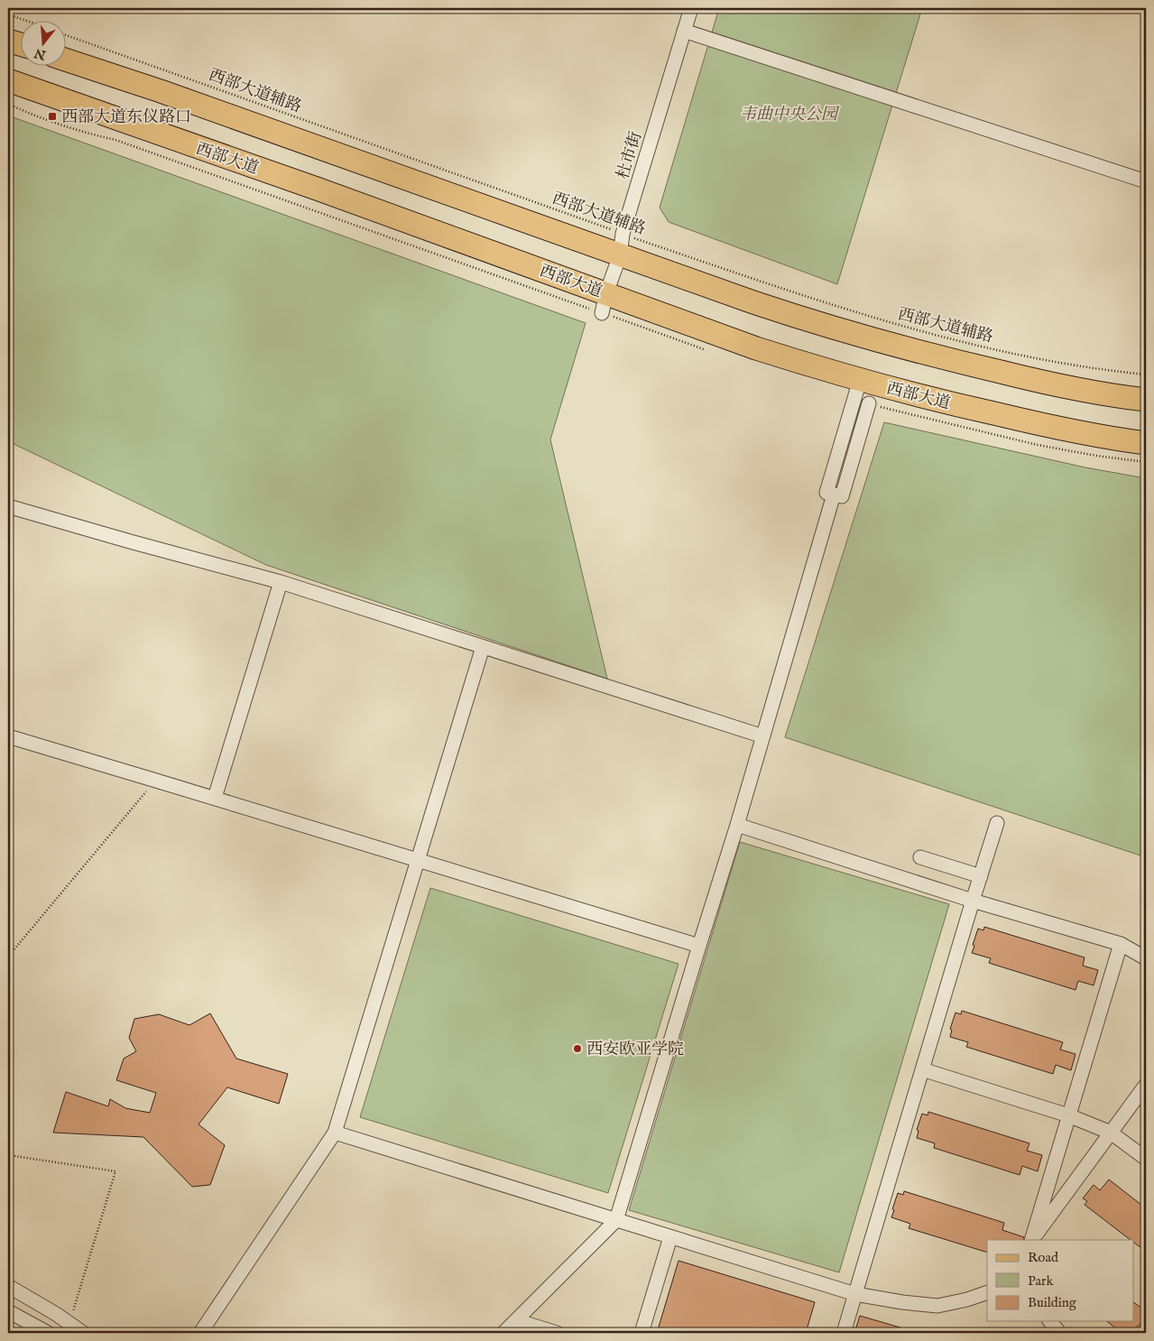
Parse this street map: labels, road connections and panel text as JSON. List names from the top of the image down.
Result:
{
  "streets": {
    "main road": ["西部大道"],
    "street": ["杜市街"],
    "path": ["西部大道辅路"]
  },
  "crossings": [
    ["西部大道辅路", "杜市街"],
    ["杜市街", "西部大道"]
  ],
  "parks": ["韦曲中央公园"],
  "places": {
    "transit": ["西部大道东仪路口"],
    "other": ["西安欧亚学院"]
  },
  "legend": ["Road", "Park", "Building"],
  "north": "bottom"
}
